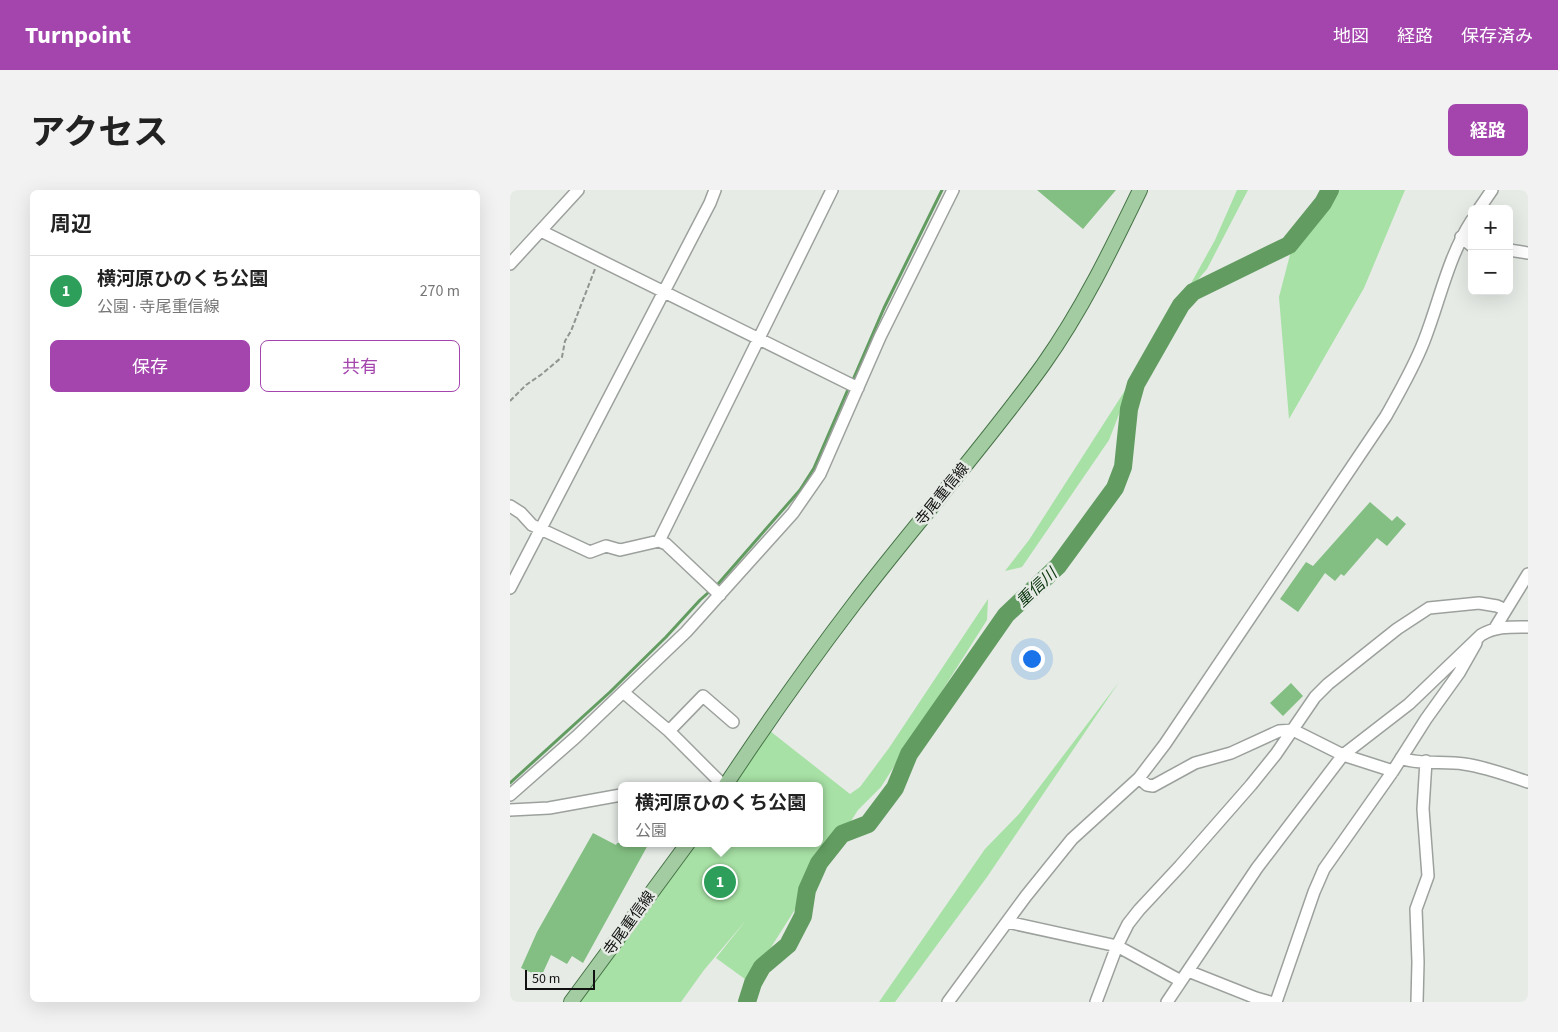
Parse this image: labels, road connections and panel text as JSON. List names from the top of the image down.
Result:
{
  "streets": {
    "main road": ["寺尾重信線"]
  },
  "water": ["重信川"],
  "scale_bar": "50 m",
  "page": {
    "header": "Turnpoint",
    "nav": ["地図", "経路", "保存済み"],
    "title": "アクセス",
    "buttons": [
      "経路",
      ["保存", "共有"]
    ],
    "heading": "周辺",
    "map_buttons": ["+", "−"],
    "list": [
      {
        "mark": "1",
        "name": "横河原ひのくち公園",
        "note": "公園 · 寺尾重信線",
        "value": "270 m"
      }
    ],
    "popup": ["横河原ひのくち公園", "公園"],
    "pins": "1",
    "scale": "50 m"
  }
}
